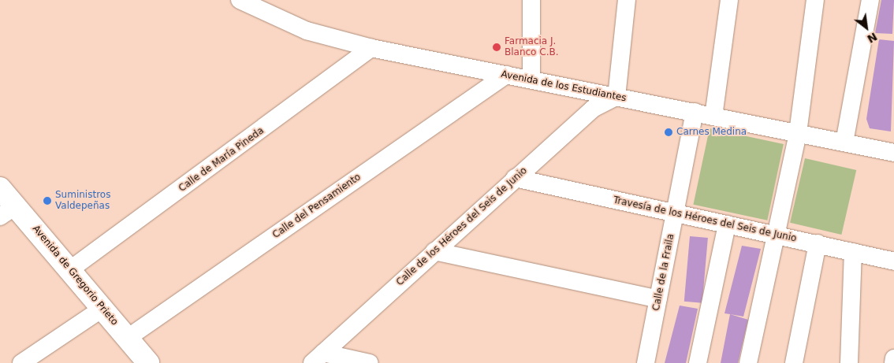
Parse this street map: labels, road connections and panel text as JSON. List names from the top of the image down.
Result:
{
  "streets": {
    "street": [
      "Avenida de los Estudiantes",
      "Calle de María Pineda",
      "Calle del Pensamiento",
      "Travesía de los Héroes del Seis de Junio",
      "Calle de los Héroes del Seis de Junio",
      "Calle de la Fraila",
      "Avenida de Gregorio Prieto"
    ]
  },
  "crossings": [
    ["Avenida de los Estudiantes", "Calle de María Pineda"],
    ["Avenida de los Estudiantes", "Calle del Pensamiento"],
    ["Avenida de los Estudiantes", "Calle de los Héroes del Seis de Junio"],
    ["Avenida de los Estudiantes", "Calle de la Fraila"],
    ["Calle de María Pineda", "Avenida de Gregorio Prieto"],
    ["Calle del Pensamiento", "Avenida de Gregorio Prieto"],
    ["Travesía de los Héroes del Seis de Junio", "Calle de los Héroes del Seis de Junio"],
    ["Travesía de los Héroes del Seis de Junio", "Calle de la Fraila"]
  ],
  "places": ["Farmacia J. Blanco C.B.", "Carnes Medina", "Suministros Valdepeñas"],
  "north": "bottom right"
}
